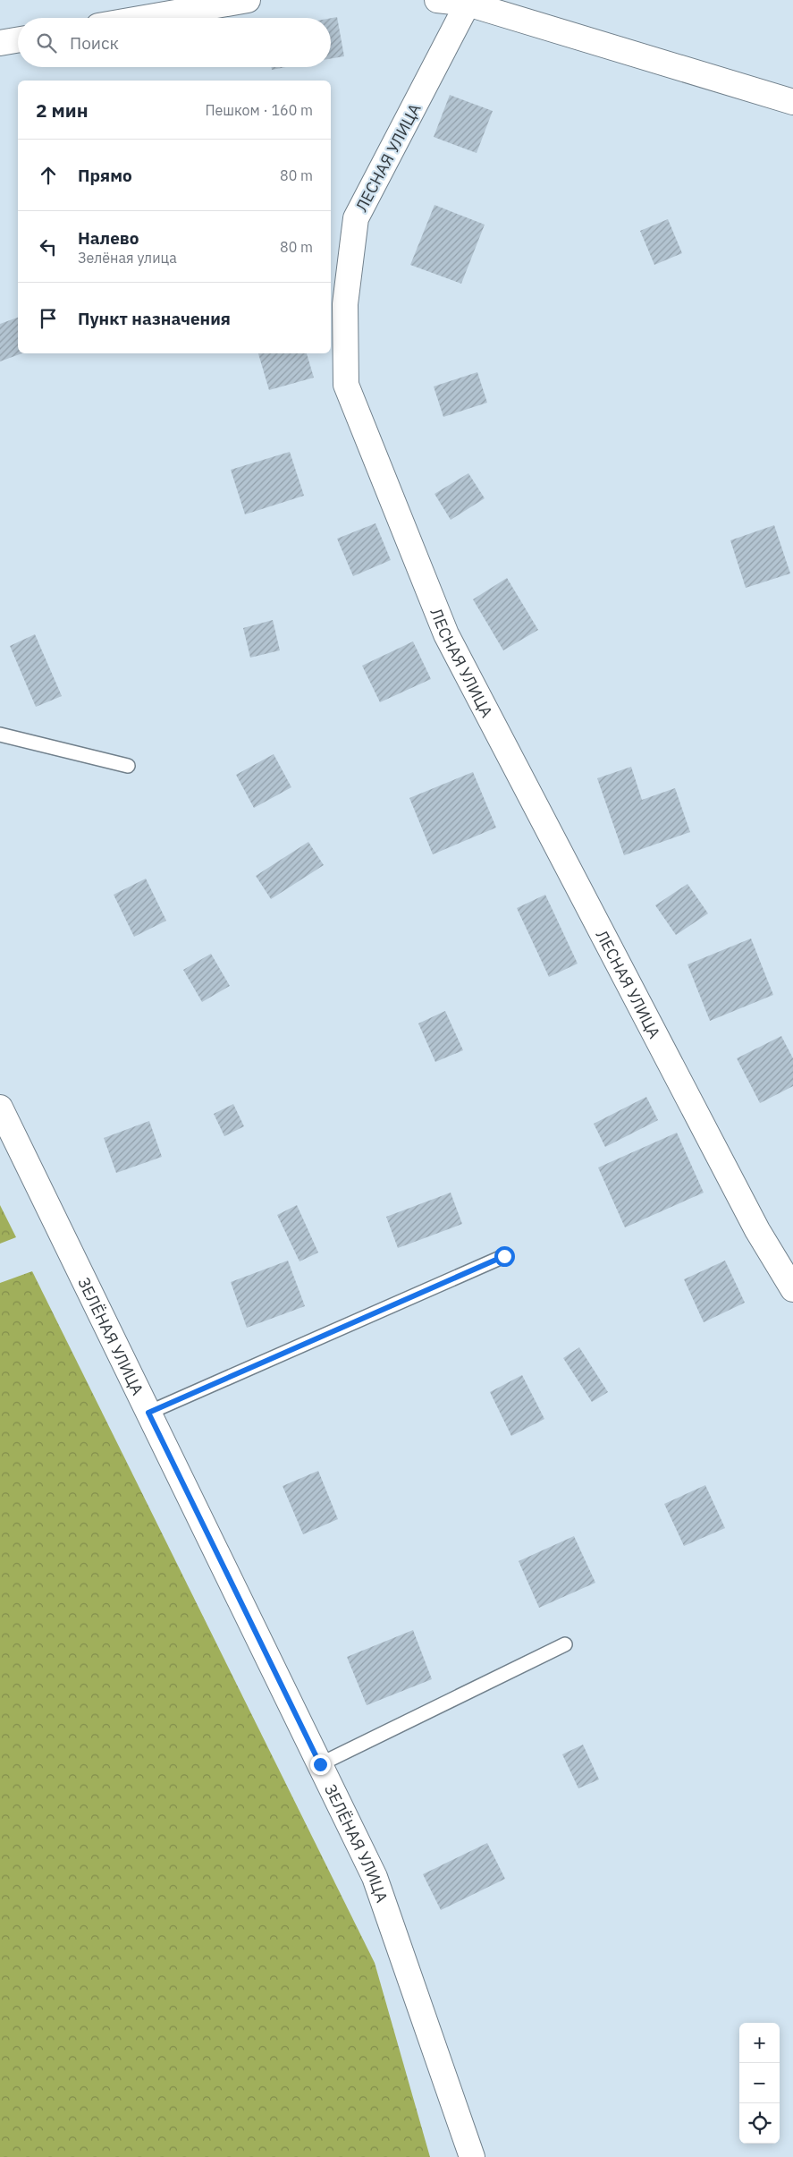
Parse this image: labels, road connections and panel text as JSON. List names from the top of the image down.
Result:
{
  "streets": {
    "street": ["ЛЕСНАЯ УЛИЦА", "ЗЕЛЁНАЯ УЛИЦА"]
  },
  "page": {
    "search": "Поиск",
    "heading": ["2 мин", "Пешком · 160 m"],
    "list": [
      ["Прямо", "80 m"],
      ["Налево", "Зелёная улица", "80 m"],
      "Пункт назначения"
    ],
    "map_buttons": ["+", "−"]
  }
}
